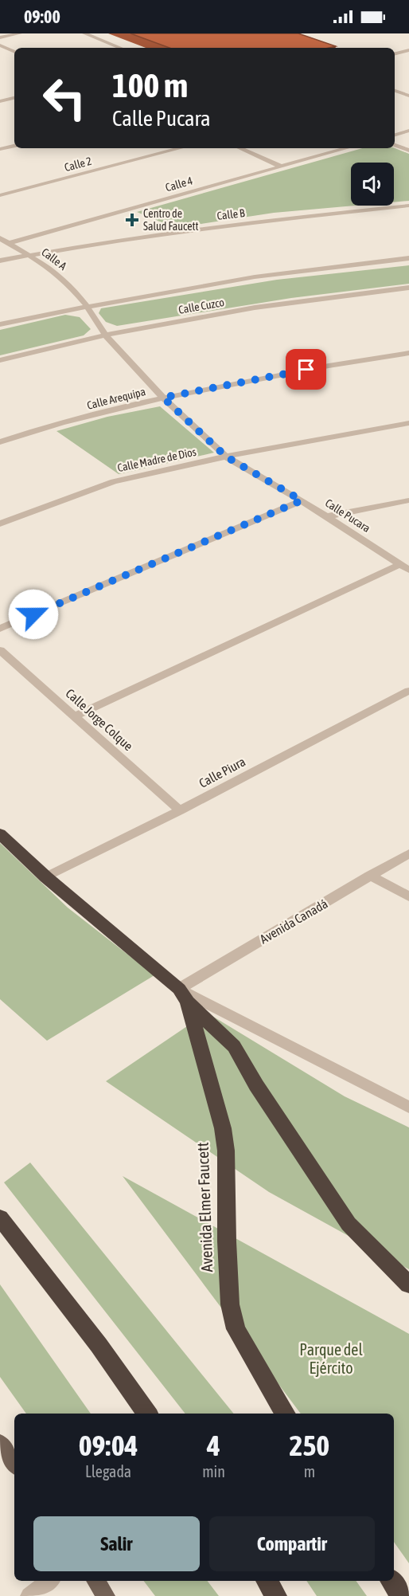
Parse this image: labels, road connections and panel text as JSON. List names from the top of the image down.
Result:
{
  "streets": {
    "highway": ["Avenida Elmer Faucett"],
    "street": [
      "Calle 2",
      "Calle 4",
      "Calle B",
      "Calle A",
      "Calle Cuzco",
      "Calle Arequipa",
      "Calle Madre de Dios",
      "Calle Pucara",
      "Calle Jorge Colque",
      "Calle Piura",
      "Avenida Canadá"
    ]
  },
  "crossings": [
    ["Calle 4", "Calle A"],
    ["Calle B", "Calle A"],
    ["Calle A", "Calle Cuzco"],
    ["Calle A", "Calle Pucara"],
    ["Calle Cuzco", "Calle Pucara"],
    ["Calle Arequipa", "Calle Pucara"],
    ["Calle Madre de Dios", "Calle Pucara"],
    ["Calle Jorge Colque", "Calle Piura"],
    ["Avenida Canadá", "Avenida Elmer Faucett"]
  ],
  "parks": ["Parque del Ejército"],
  "places": {
    "health": ["Centro de Salud Faucett"]
  },
  "page": {
    "status": "09:00",
    "turn": ["100 m", "Calle Pucara"],
    "eta": [
      "09:04",
      "Llegada",
      "4",
      "min",
      "250",
      "m"
    ],
    "buttons": ["Salir", "Compartir"]
  }
}
